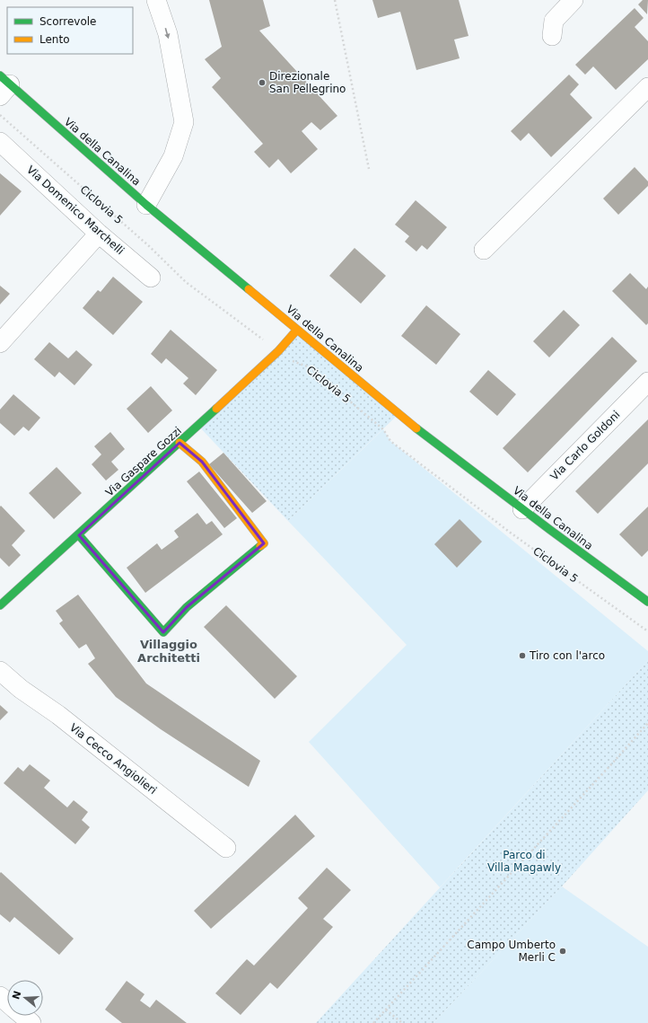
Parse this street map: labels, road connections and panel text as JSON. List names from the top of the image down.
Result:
{
  "streets": {
    "street": [
      "Via della Canalina",
      "Via Domenico Marchelli",
      "Via Carlo Goldoni",
      "Via Gaspare Gozzi",
      "Via Cecco Angiolieri"
    ],
    "path": ["Ciclovia 5"]
  },
  "crossings": [
    ["Via della Canalina", "Via Carlo Goldoni"],
    ["Via della Canalina", "Via Gaspare Gozzi"],
    ["Ciclovia 5", "Via Gaspare Gozzi"]
  ],
  "districts": ["Villaggio Architetti"],
  "parks": ["Parco di Villa Magawly"],
  "places": ["Direzionale San Pellegrino", "Tiro con l'arco", "Campo Umberto Merli C"],
  "legend": ["Scorrevole", "Lento"],
  "north": "left"
}
